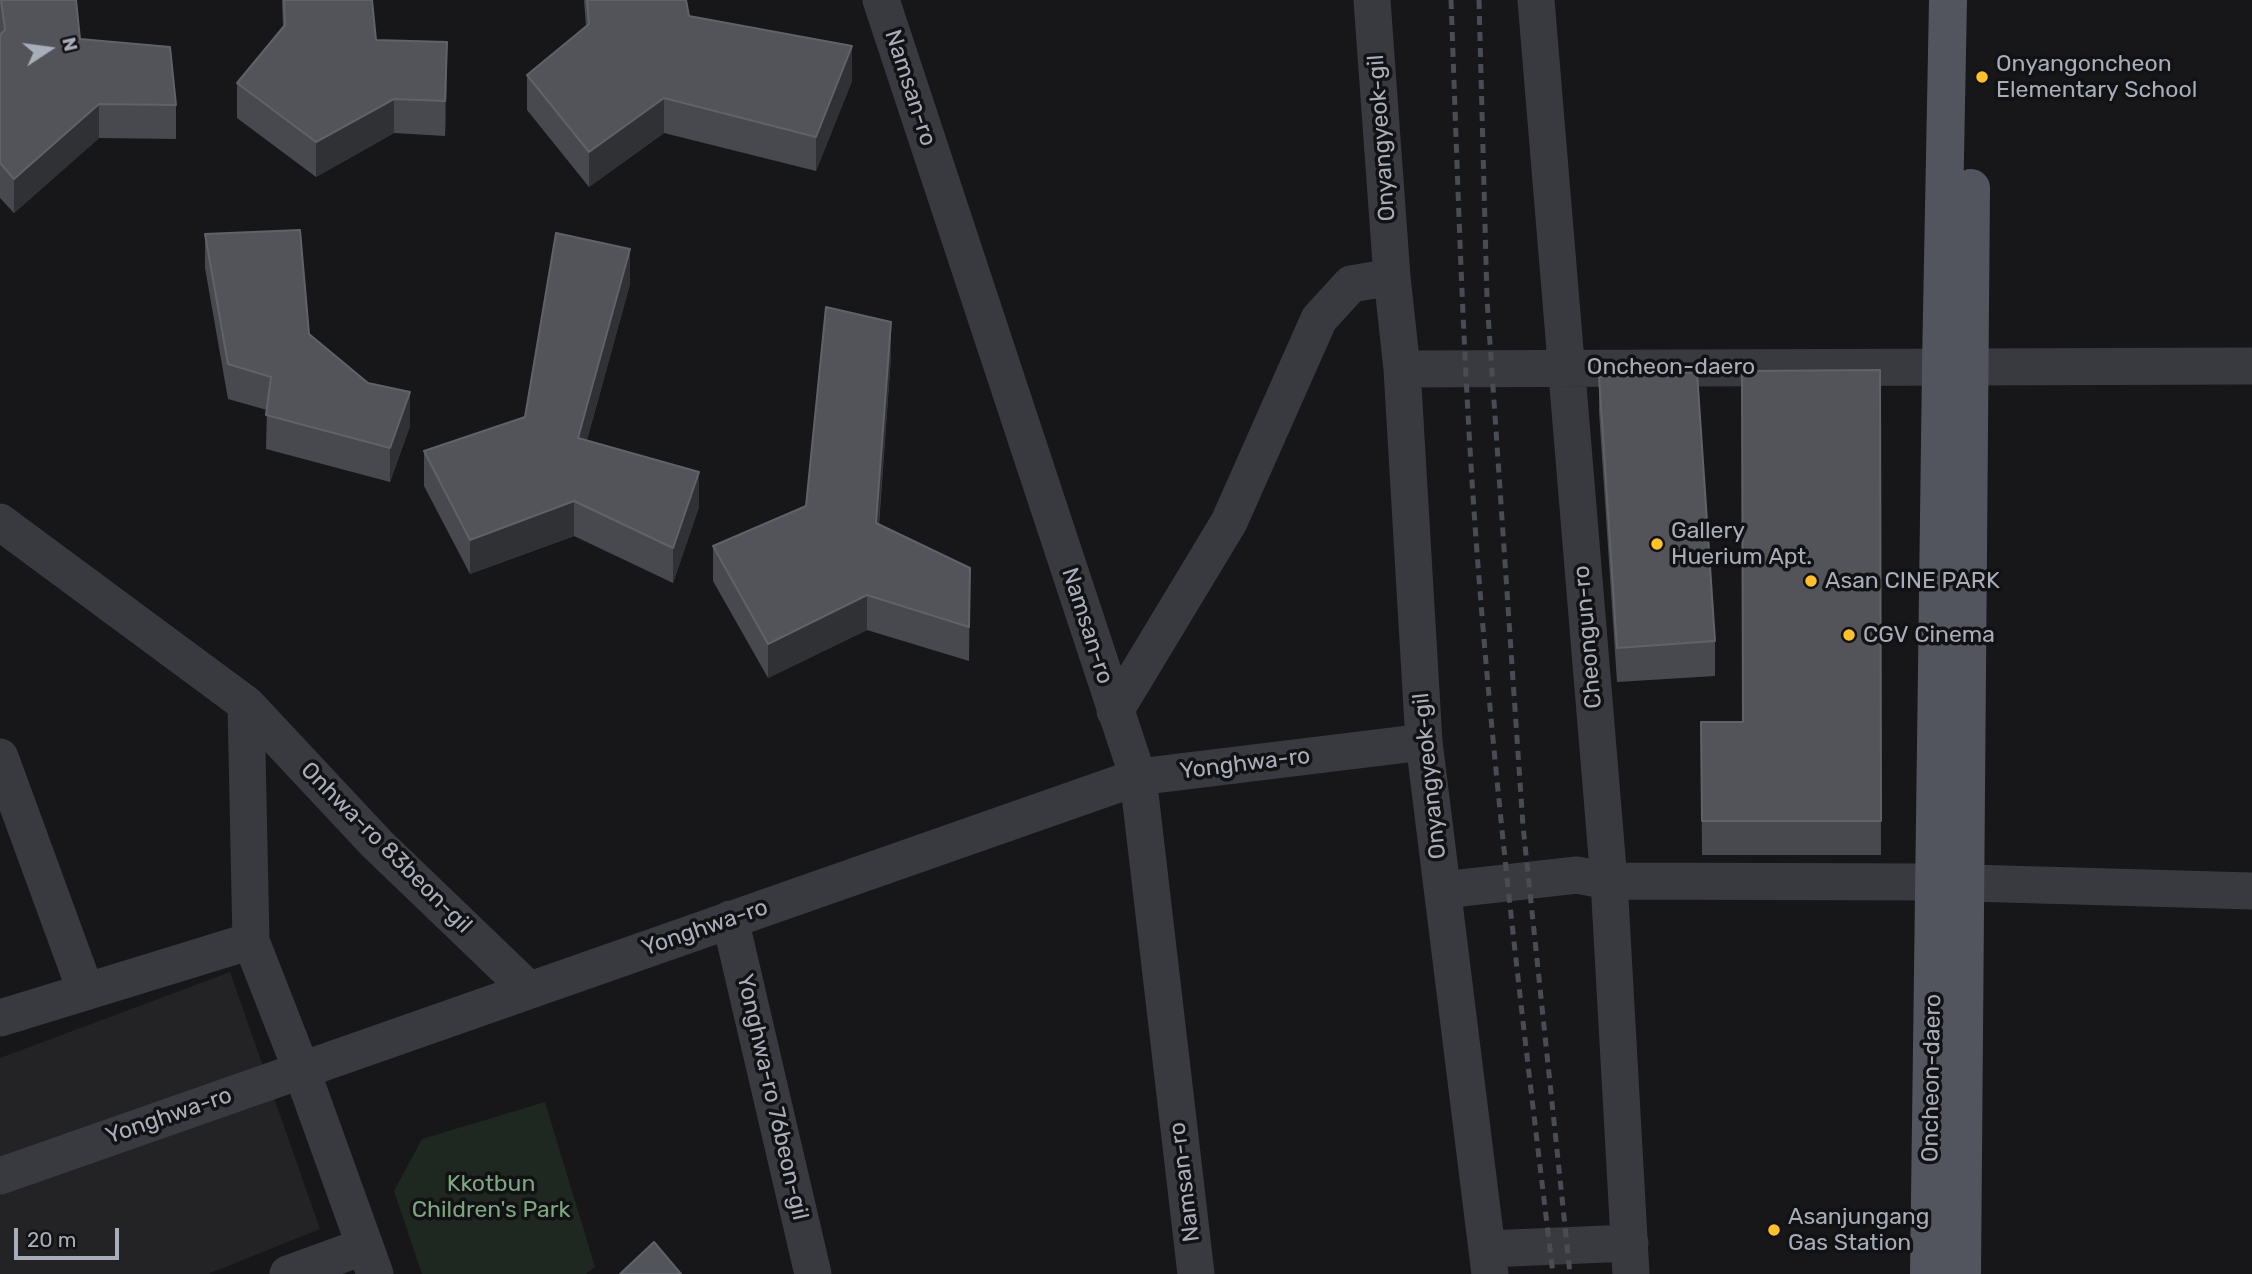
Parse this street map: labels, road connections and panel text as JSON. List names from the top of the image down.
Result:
{
  "streets": {
    "main road": ["Oncheon-daero"],
    "street": [
      "Namsan-ro",
      "Onyangyeok-gil",
      "Cheongun-ro",
      "Yonghwa-ro",
      "Onhwa-ro 83beon-gil",
      "Yonghwa-ro 76beon-gil"
    ]
  },
  "crossings": [
    ["Namsan-ro", "Yonghwa-ro"],
    ["Onyangyeok-gil", "Oncheon-daero"],
    ["Onyangyeok-gil", "Yonghwa-ro"],
    ["Oncheon-daero", "Cheongun-ro"],
    ["Yonghwa-ro", "Onhwa-ro 83beon-gil"],
    ["Yonghwa-ro", "Yonghwa-ro 76beon-gil"]
  ],
  "parks": ["Kkotbun Children's Park"],
  "places": [
    "Onyangoncheon Elementary School",
    "Gallery Huerium Apt.",
    "Asan CINE PARK",
    "CGV Cinema",
    "Asanjungang Gas Station"
  ],
  "scale_bar": "20 m",
  "north": "right"
}
